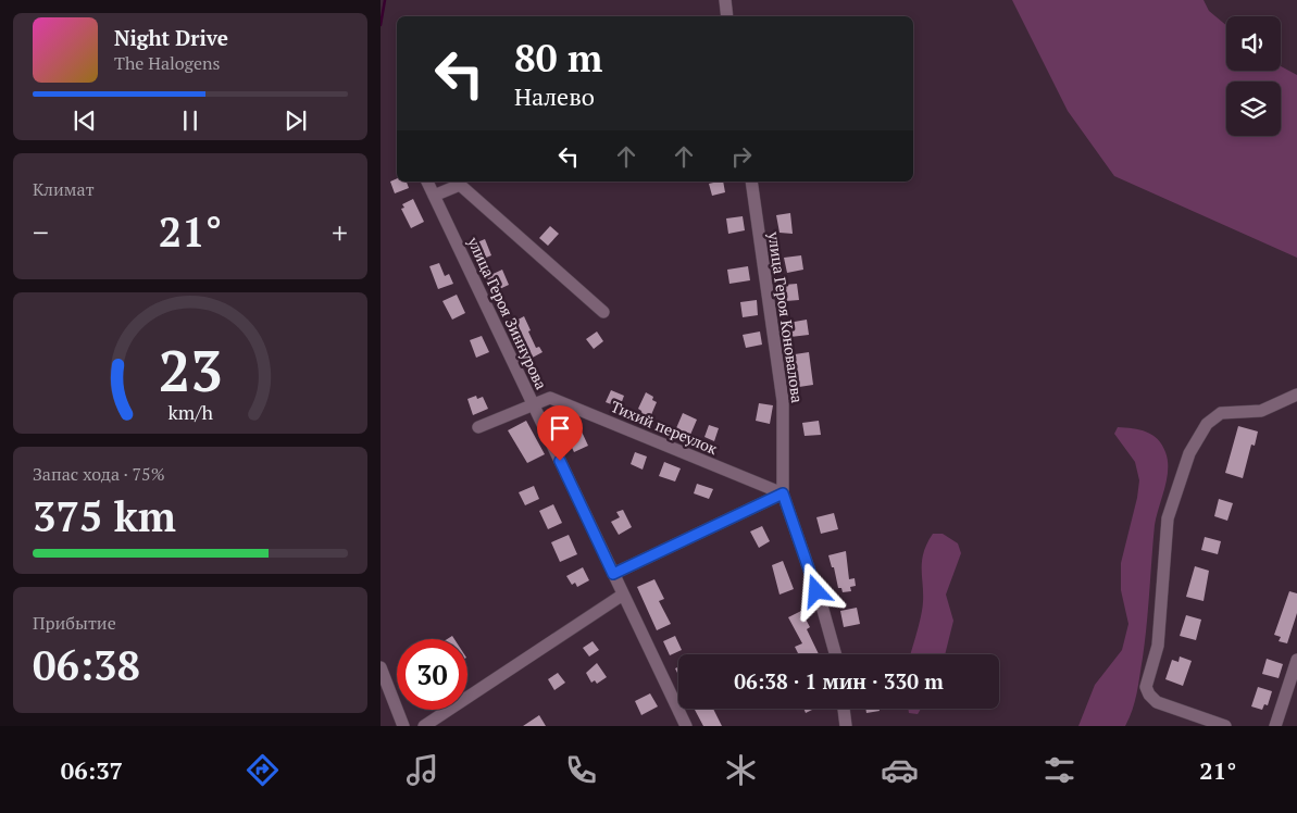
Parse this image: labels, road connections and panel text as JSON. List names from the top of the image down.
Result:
{
  "streets": {
    "street": ["улица Героя Зиннурова", "улица Героя Коновалова", "Тихий переулок"]
  },
  "crossings": [
    ["улица Героя Зиннурова", "Тихий переулок"],
    ["улица Героя Коновалова", "Тихий переулок"]
  ],
  "page": {
    "turn": ["80 m", "Налево"],
    "song": ["Night Drive", "The Halogens"],
    "tile": [
      "Климат",
      ["Запас хода · 75%", "375 km"],
      ["Прибытие", "06:38"]
    ],
    "heat": ["−", "21°", "+"],
    "limit": "30",
    "trip": "06:38 · 1 мин · 330 m",
    "tabs": ["06:37", "21°"],
    "gauge": ["23", "km/h"]
  }
}
